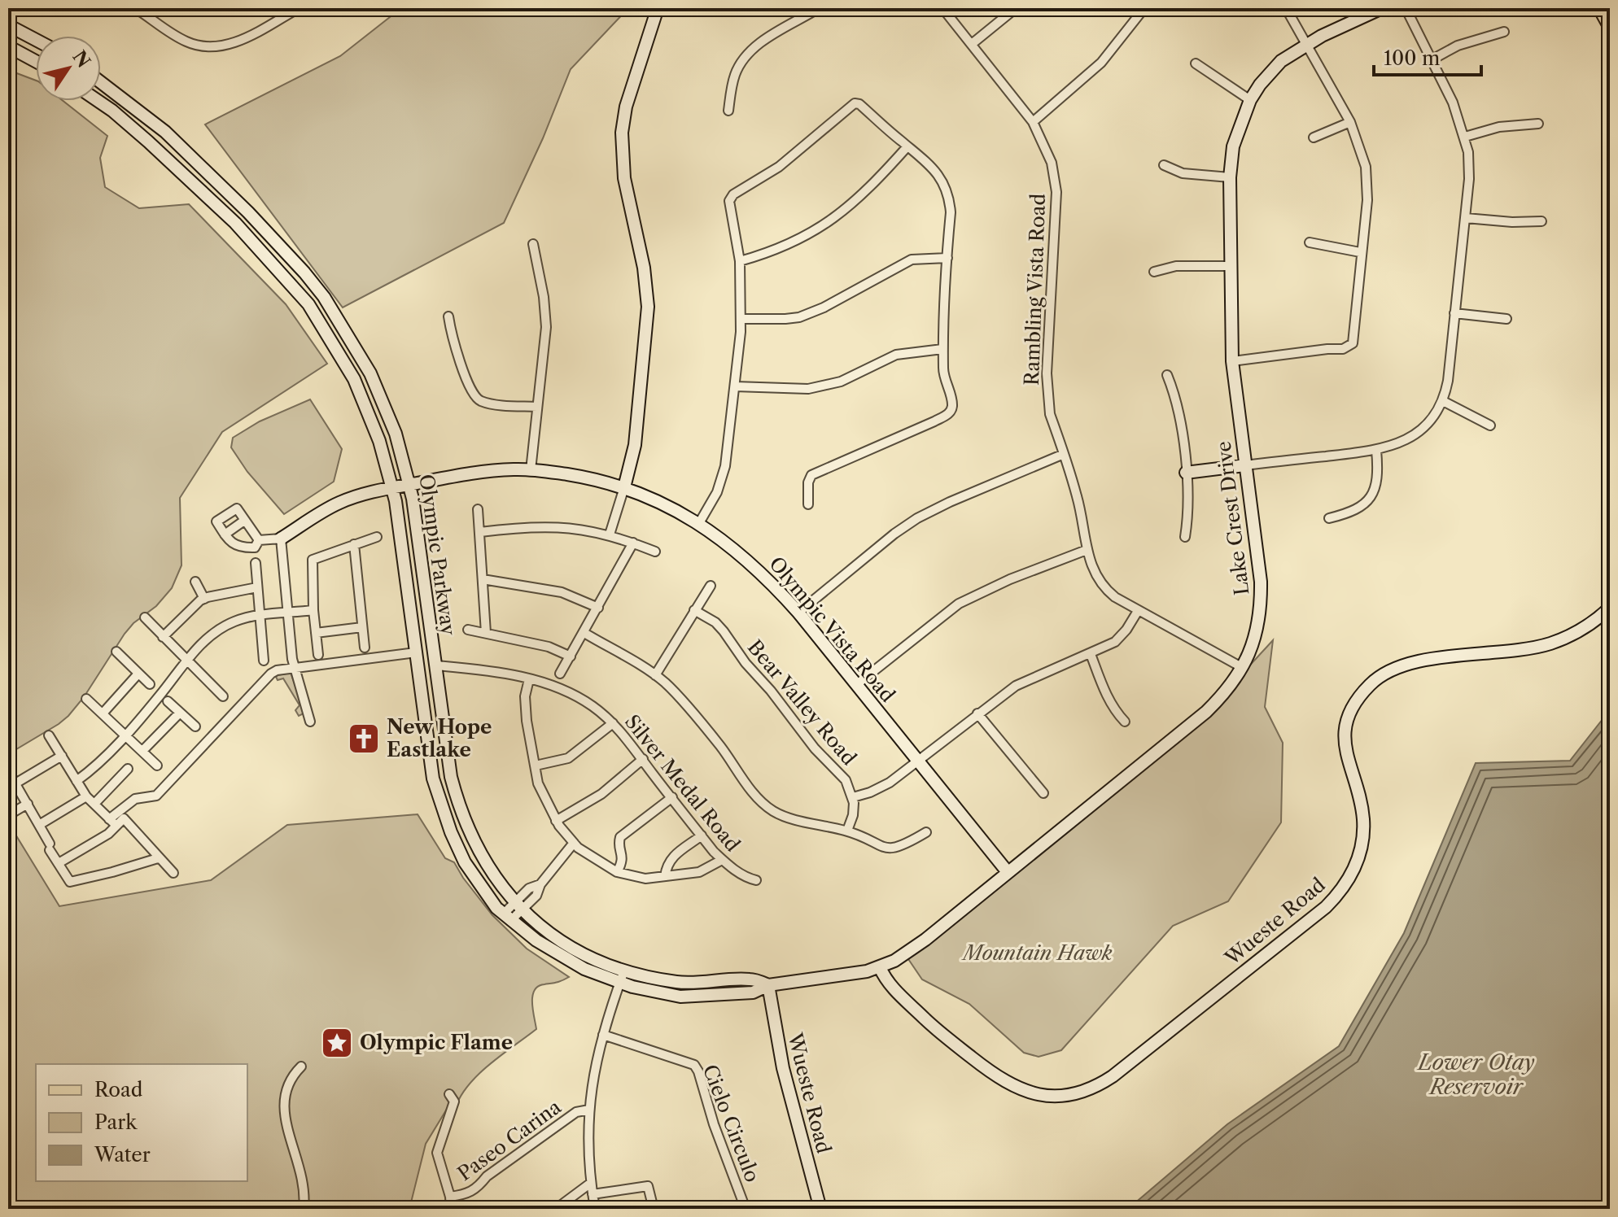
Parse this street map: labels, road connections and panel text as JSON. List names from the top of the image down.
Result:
{
  "streets": {
    "main road": [
      "Lake Crest Drive",
      "Olympic Parkway",
      "Olympic Vista Road",
      "Wueste Road"
    ],
    "street": [
      "Rambling Vista Road",
      "Bear Valley Road",
      "Silver Medal Road",
      "Cielo Circulo",
      "Paseo Carina"
    ]
  },
  "crossings": [
    ["Rambling Vista Road", "Lake Crest Drive"],
    ["Lake Crest Drive", "Olympic Parkway"],
    ["Lake Crest Drive", "Olympic Vista Road"],
    ["Lake Crest Drive", "Wueste Road"],
    ["Olympic Parkway", "Olympic Vista Road"],
    ["Olympic Parkway", "Silver Medal Road"]
  ],
  "water": ["Lower Otay Reservoir"],
  "parks": ["Mountain Hawk"],
  "places": {
    "church": ["New Hope Eastlake"],
    "place": ["Olympic Flame"]
  },
  "legend": ["Road", "Park", "Water"],
  "scale_bar": "100 m",
  "north": "top right"
}
